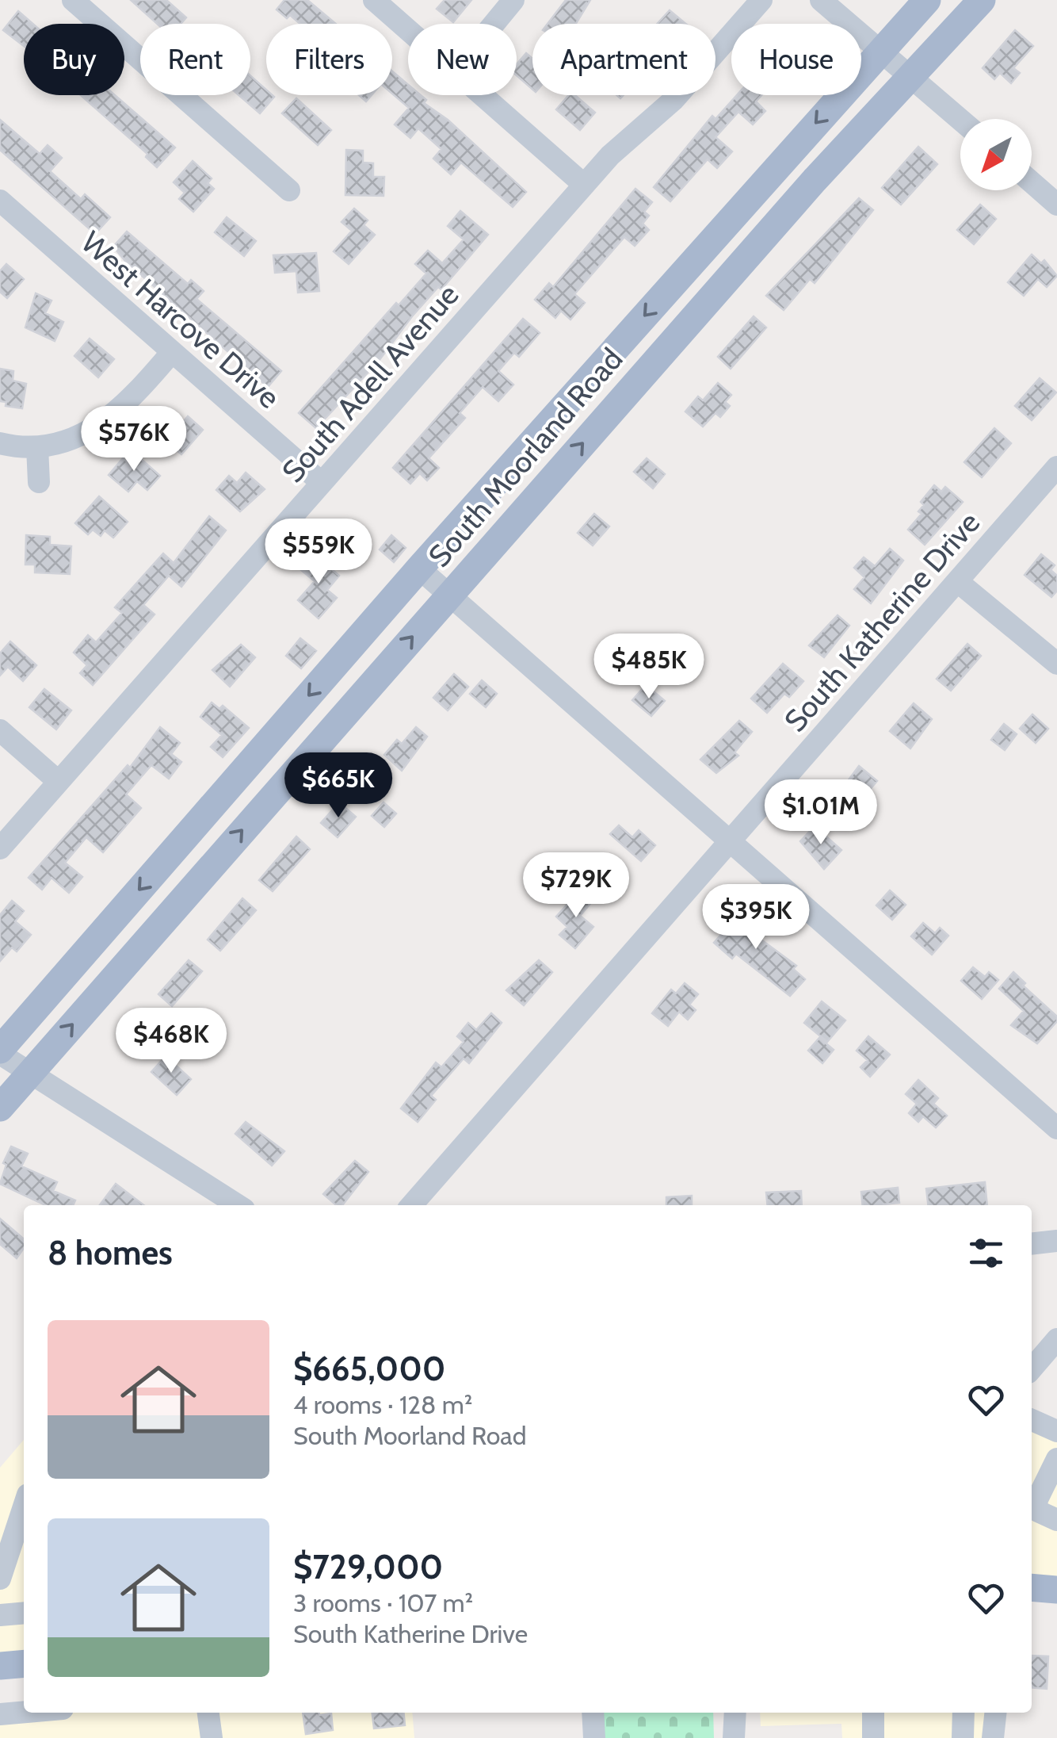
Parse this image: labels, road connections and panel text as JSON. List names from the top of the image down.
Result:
{
  "streets": {
    "main road": ["South Moorland Road"],
    "street": ["West Harcove Drive", "South Adell Avenue", "South Katherine Drive"]
  },
  "crossings": [
    ["West Harcove Drive", "South Adell Avenue"]
  ],
  "north": "bottom left",
  "page": {
    "chip": [
      "Buy",
      "Rent",
      "Filters",
      "New",
      "Apartment",
      "House"
    ],
    "price": [
      "$576K",
      "$559K",
      "$485K",
      "$665K",
      "$1.01M",
      "$729K",
      "$395K",
      "$468K"
    ],
    "heading": "8 homes",
    "list": [
      {
        "name": "$665,000",
        "note": "4 rooms · 128 m² · South Moorland Road"
      },
      {
        "name": "$729,000",
        "note": "3 rooms · 107 m² · South Katherine Drive"
      }
    ]
  }
}
